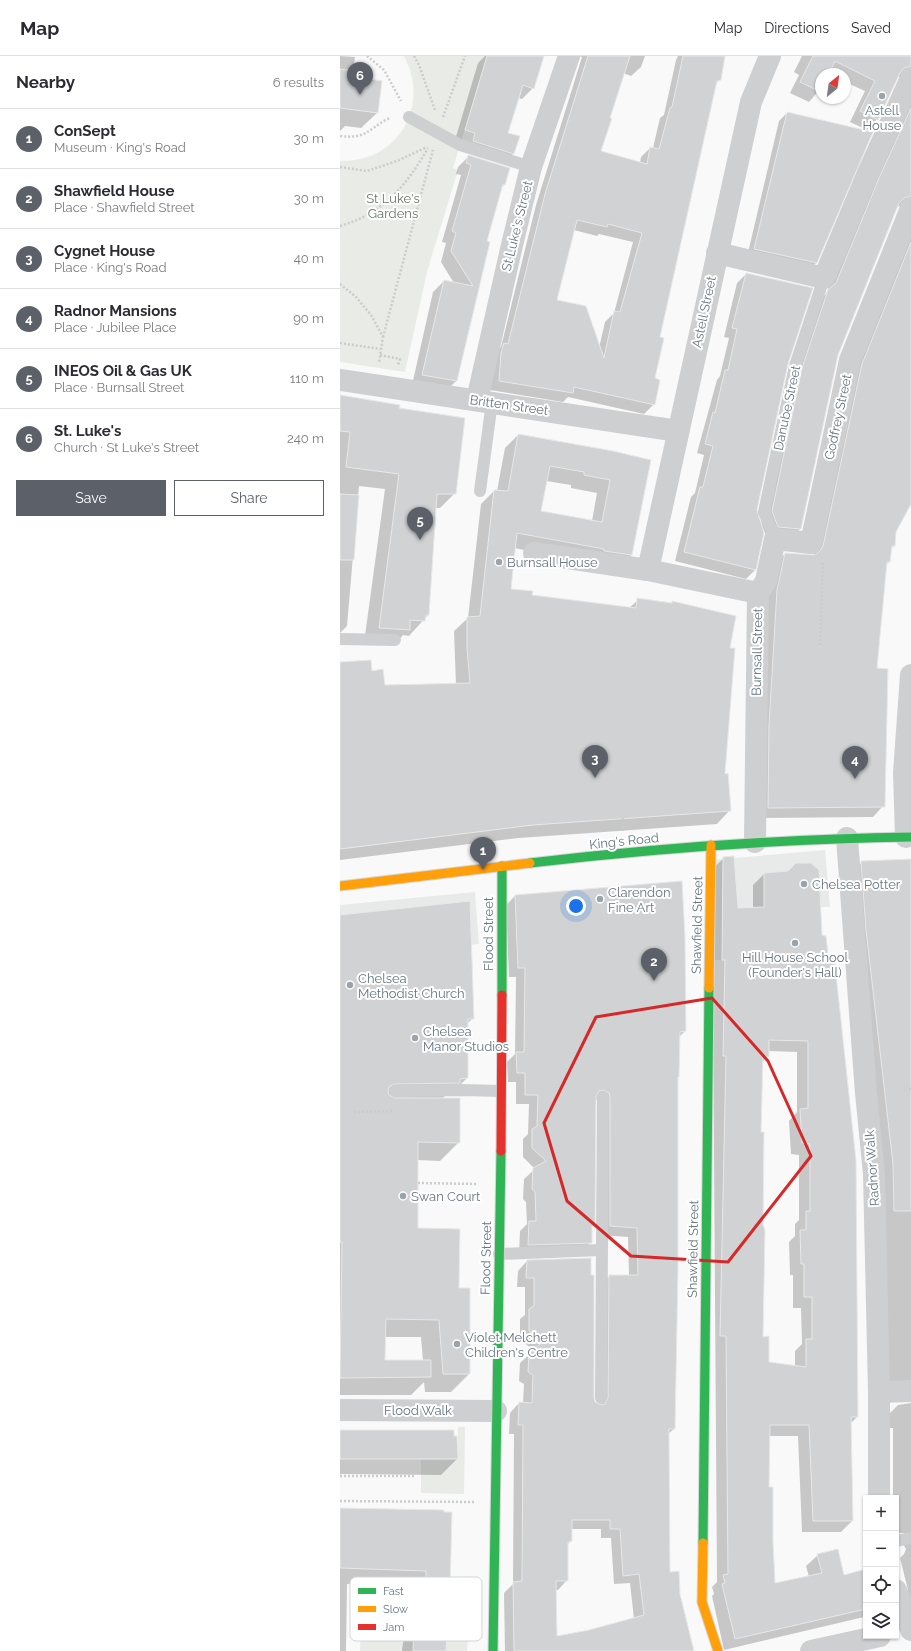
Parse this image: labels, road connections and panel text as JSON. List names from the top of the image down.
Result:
{
  "streets": {
    "street": [
      "St Luke's Street",
      "Astell Street",
      "Britten Street",
      "Danube Street",
      "Godfrey Street",
      "Burnsall Street",
      "King's Road",
      "Shawfield Street",
      "Flood Street",
      "Radnor Walk",
      "Flood Walk"
    ]
  },
  "crossings": [
    ["St Luke's Street", "Britten Street"],
    ["Astell Street", "Britten Street"],
    ["Astell Street", "Burnsall Street"],
    ["Burnsall Street", "King's Road"],
    ["King's Road", "Shawfield Street"],
    ["King's Road", "Flood Street"],
    ["King's Road", "Radnor Walk"],
    ["Flood Street", "Flood Walk"]
  ],
  "parks": ["St Luke's Gardens"],
  "places": [
    "Astell House",
    "Burnsall House",
    "Chelsea Potter",
    "Clarendon Fine Art",
    "Hill House School (Founder's Hall)",
    "Chelsea Methodist Church",
    "Chelsea Manor Studios",
    "Swan Court",
    "Violet Melchett Children's Centre"
  ],
  "legend": ["Fast", "Slow", "Jam"],
  "north": "top right",
  "page": {
    "header": "Map",
    "nav": ["Map", "Directions", "Saved"],
    "heading": ["Nearby", "6 results"],
    "pins": [
      "6",
      "5",
      "3",
      "4",
      "1",
      "2"
    ],
    "list": [
      {
        "mark": "1",
        "name": "ConSept",
        "note": "Museum · King's Road",
        "value": "30 m"
      },
      {
        "mark": "2",
        "name": "Shawfield House",
        "note": "Place · Shawfield Street",
        "value": "30 m"
      },
      {
        "mark": "3",
        "name": "Cygnet House",
        "note": "Place · King's Road",
        "value": "40 m"
      },
      {
        "mark": "4",
        "name": "Radnor Mansions",
        "note": "Place · Jubilee Place",
        "value": "90 m"
      },
      {
        "mark": "5",
        "name": "INEOS Oil & Gas UK",
        "note": "Place · Burnsall Street",
        "value": "110 m"
      },
      {
        "mark": "6",
        "name": "St. Luke's",
        "note": "Church · St Luke's Street",
        "value": "240 m"
      }
    ],
    "buttons": ["Save", "Share"],
    "map_buttons": ["+", "−"]
  }
}
